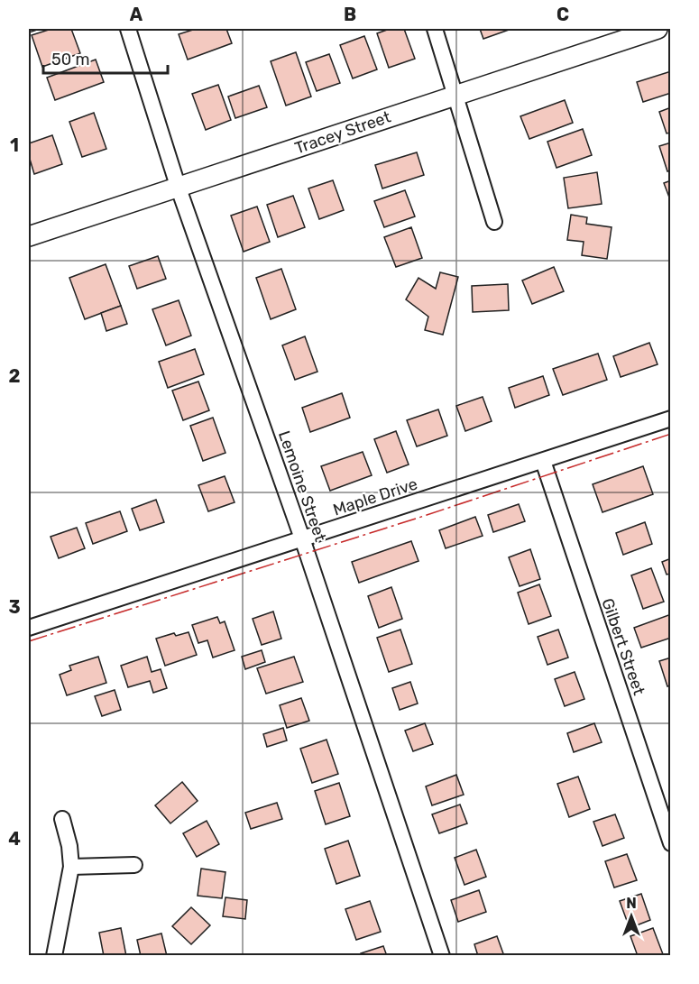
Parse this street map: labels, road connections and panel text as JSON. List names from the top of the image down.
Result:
{
  "streets": {
    "street": [
      "Tracey Street",
      "Lemoine Street",
      "Maple Drive",
      "Gilbert Street"
    ]
  },
  "crossings": [
    ["Tracey Street", "Lemoine Street"],
    ["Lemoine Street", "Maple Drive"],
    ["Maple Drive", "Gilbert Street"]
  ],
  "scale_bar": "50 m",
  "north": "top",
  "grid": {
    "columns": ["A", "B", "C"],
    "rows": [
      "1",
      "2",
      "3",
      "4"
    ]
  }
}
